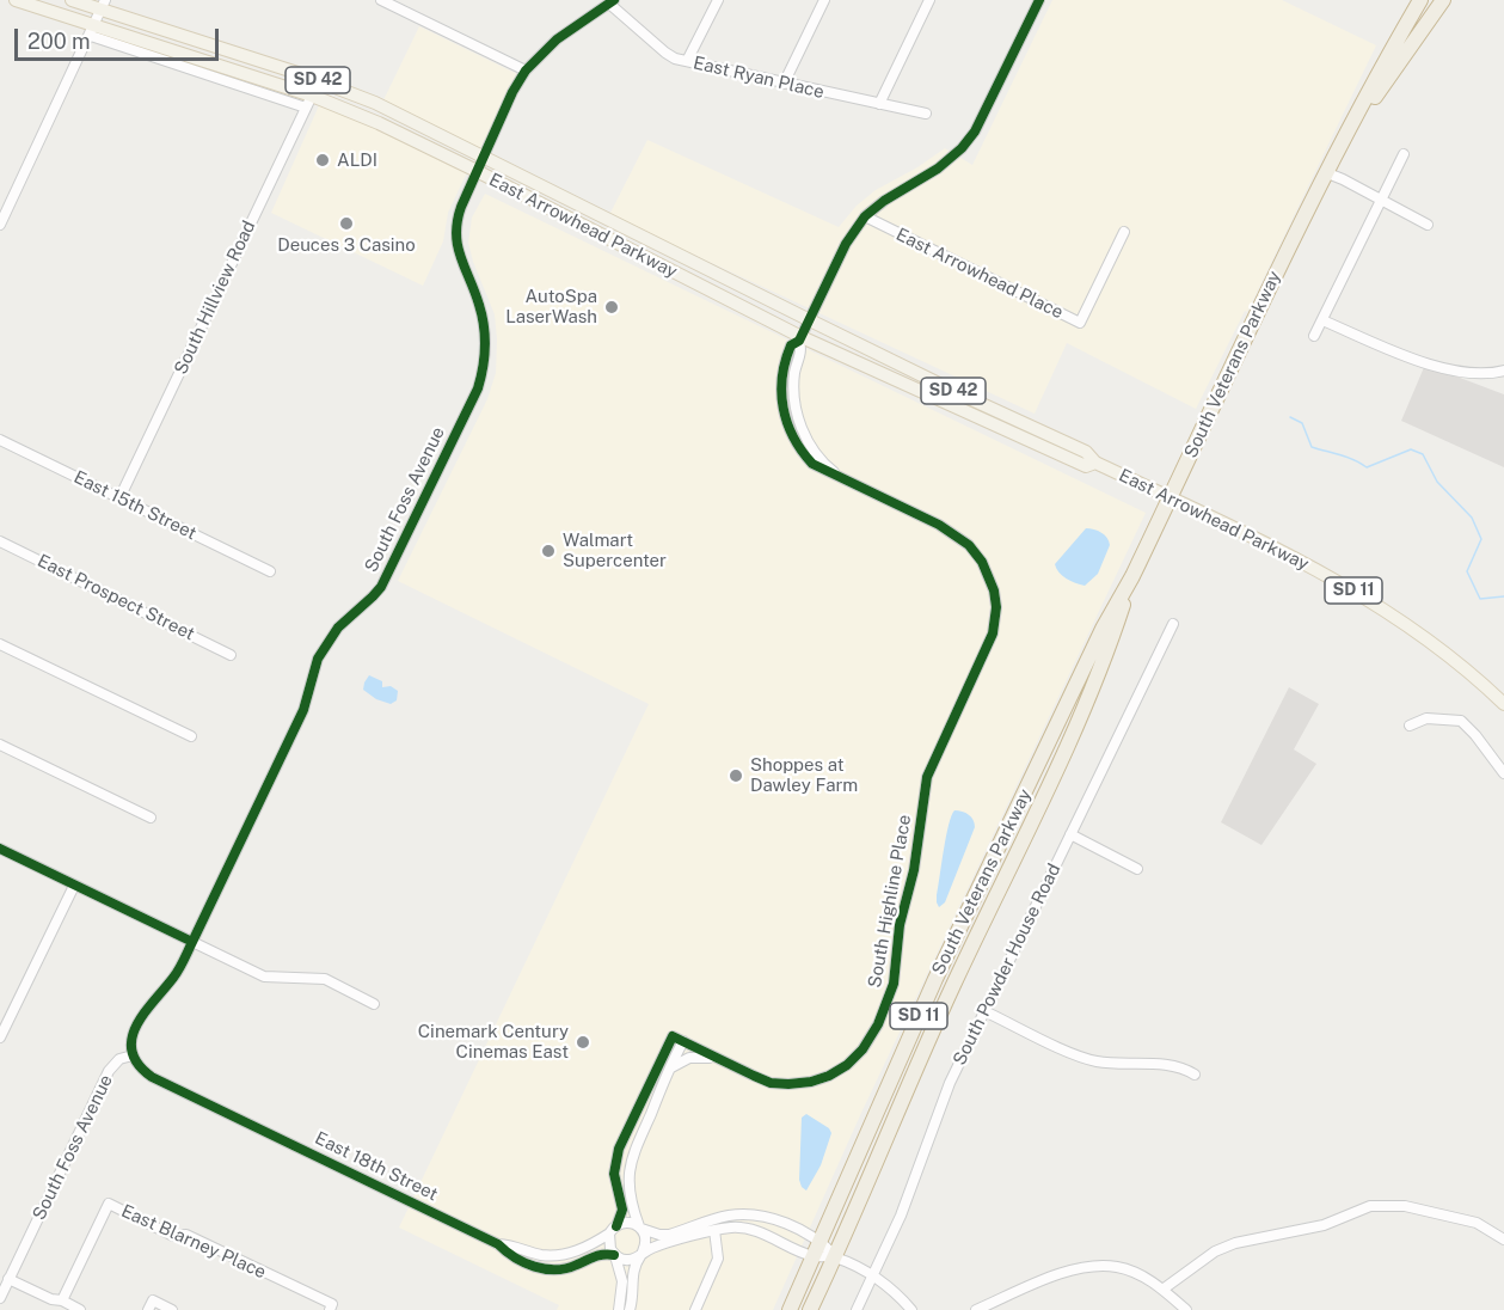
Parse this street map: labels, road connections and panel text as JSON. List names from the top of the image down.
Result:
{
  "streets": {
    "highway": ["South Veterans Parkway", "SD 11"],
    "main road": ["SD 42", "East Arrowhead Parkway"],
    "street": [
      "East Ryan Place",
      "East Arrowhead Place",
      "South Hillview Road",
      "South Foss Avenue",
      "East 15th Street",
      "East Prospect Street",
      "South Highline Place",
      "South Powder House Road",
      "East 18th Street",
      "East Blarney Place"
    ]
  },
  "crossings": [
    ["East Ryan Place", "South Foss Avenue"],
    ["East Arrowhead Parkway", "South Hillview Road"],
    ["East Arrowhead Parkway", "South Veterans Parkway"],
    ["East Arrowhead Parkway", "South Foss Avenue"],
    ["East Arrowhead Parkway", "South Highline Place"],
    ["South Hillview Road", "East 15th Street"],
    ["South Veterans Parkway", "East 18th Street"],
    ["South Foss Avenue", "East 18th Street"]
  ],
  "places": [
    "ALDI",
    "Deuces 3 Casino",
    "AutoSpa LaserWash",
    "Walmart Supercenter",
    "Shoppes at Dawley Farm",
    "Cinemark Century Cinemas East"
  ],
  "scale_bar": "200 m"
}
